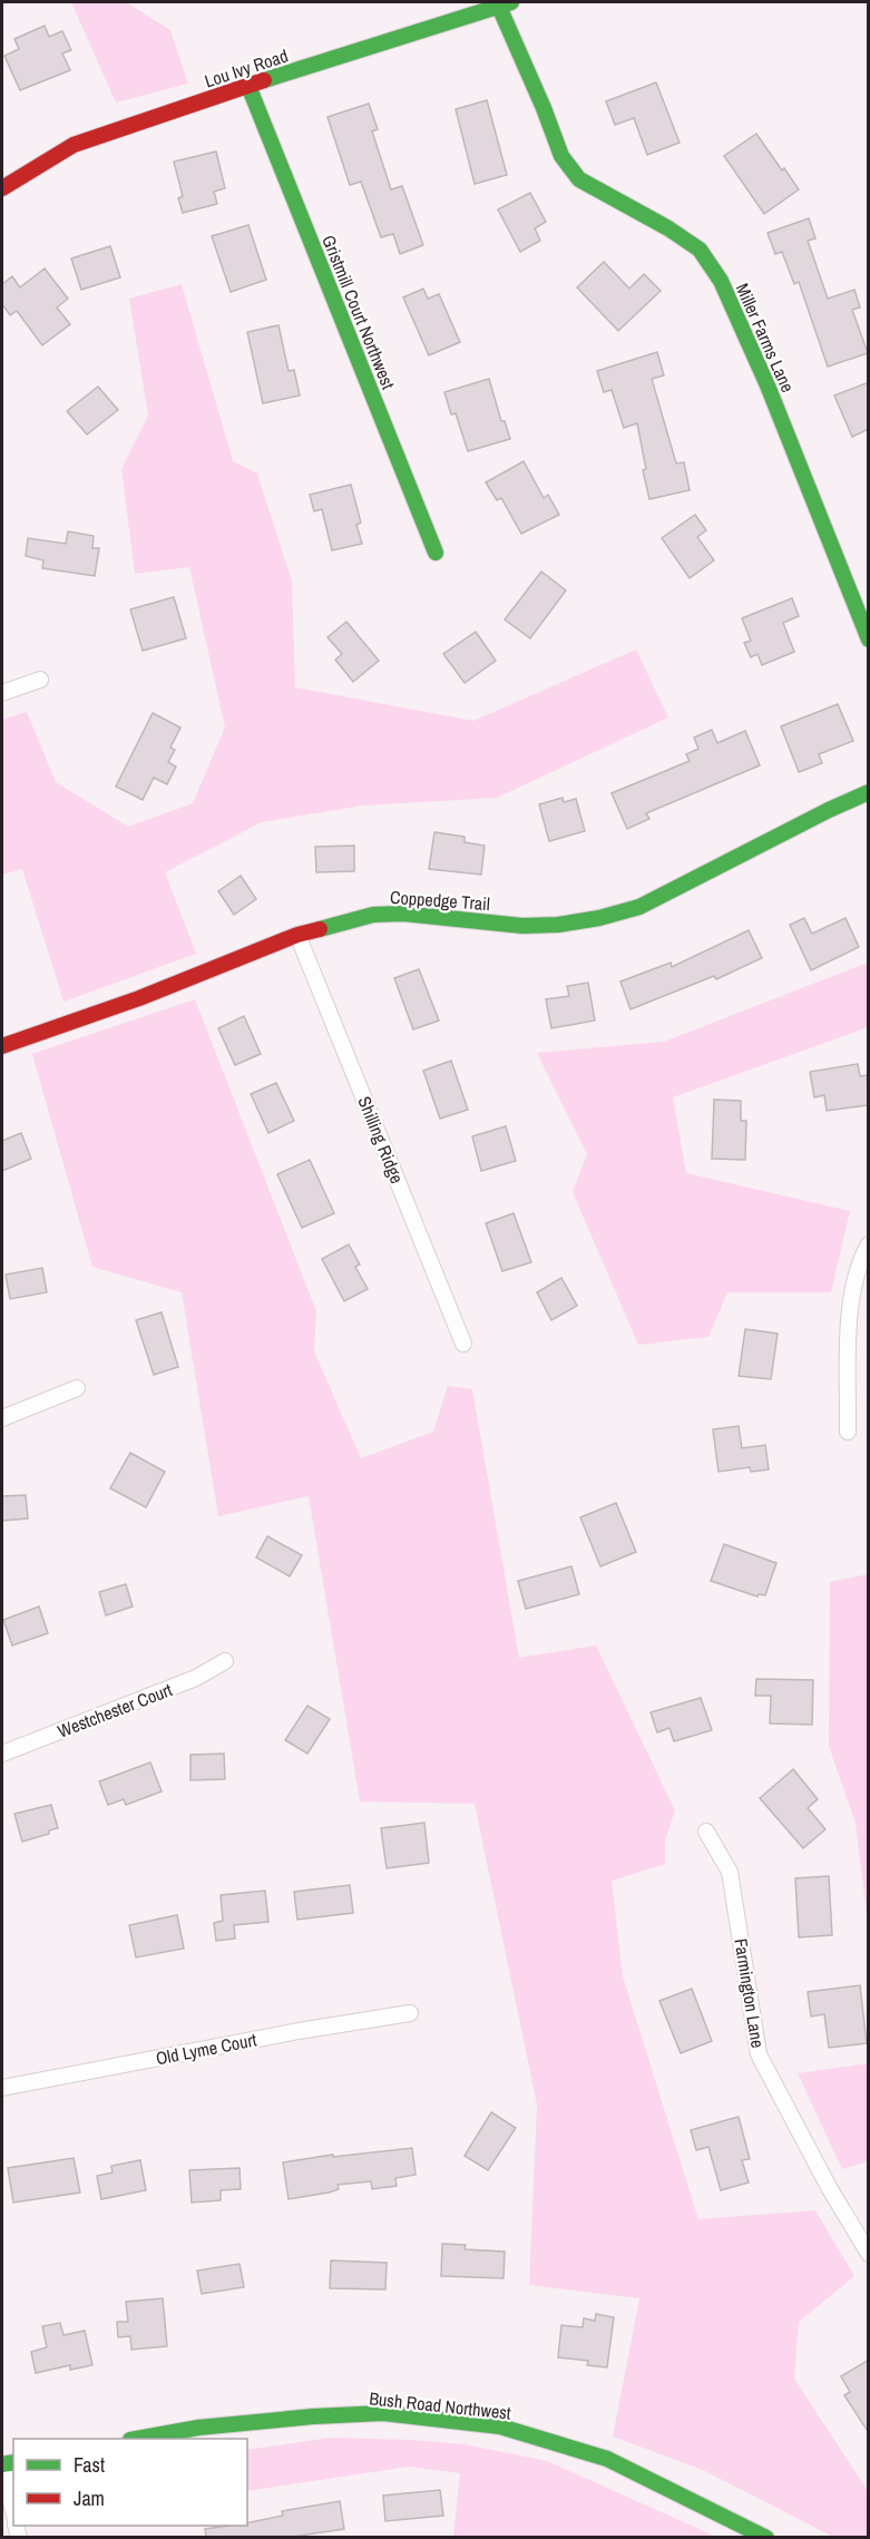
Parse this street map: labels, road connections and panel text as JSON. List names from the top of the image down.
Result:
{
  "streets": {
    "street": [
      "Lou Ivy Road",
      "Gristmill Court Northwest",
      "Miller Farms Lane",
      "Coppedge Trail",
      "Shilling Ridge",
      "Westchester Court",
      "Farmington Lane",
      "Old Lyme Court",
      "Bush Road Northwest"
    ]
  },
  "crossings": [
    ["Lou Ivy Road", "Gristmill Court Northwest"],
    ["Lou Ivy Road", "Miller Farms Lane"],
    ["Coppedge Trail", "Shilling Ridge"]
  ],
  "legend": ["Fast", "Jam"]
}
